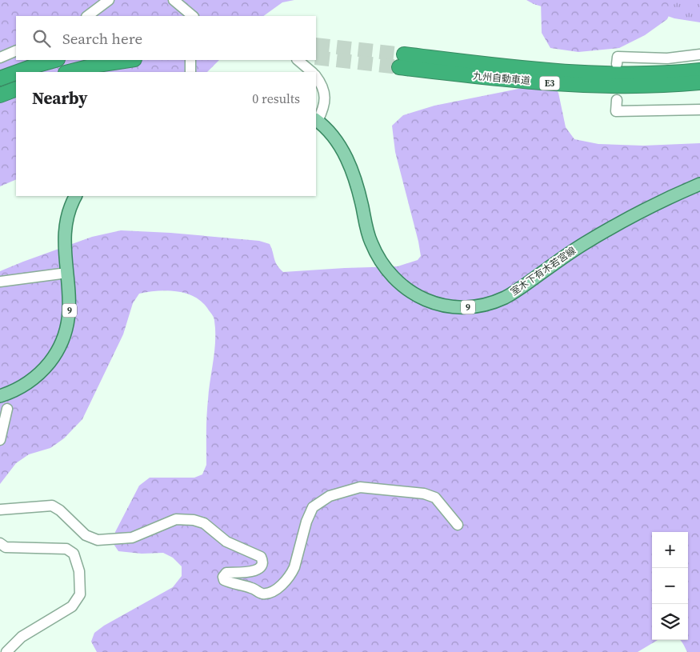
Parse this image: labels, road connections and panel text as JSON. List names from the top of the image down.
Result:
{
  "streets": {
    "highway": ["九州自動車道", "E3"],
    "main road": ["室木下有木若宮線", "9"]
  },
  "page": {
    "search": "Search here",
    "heading": ["Nearby", "0 results"],
    "map_buttons": ["+", "−"]
  }
}
